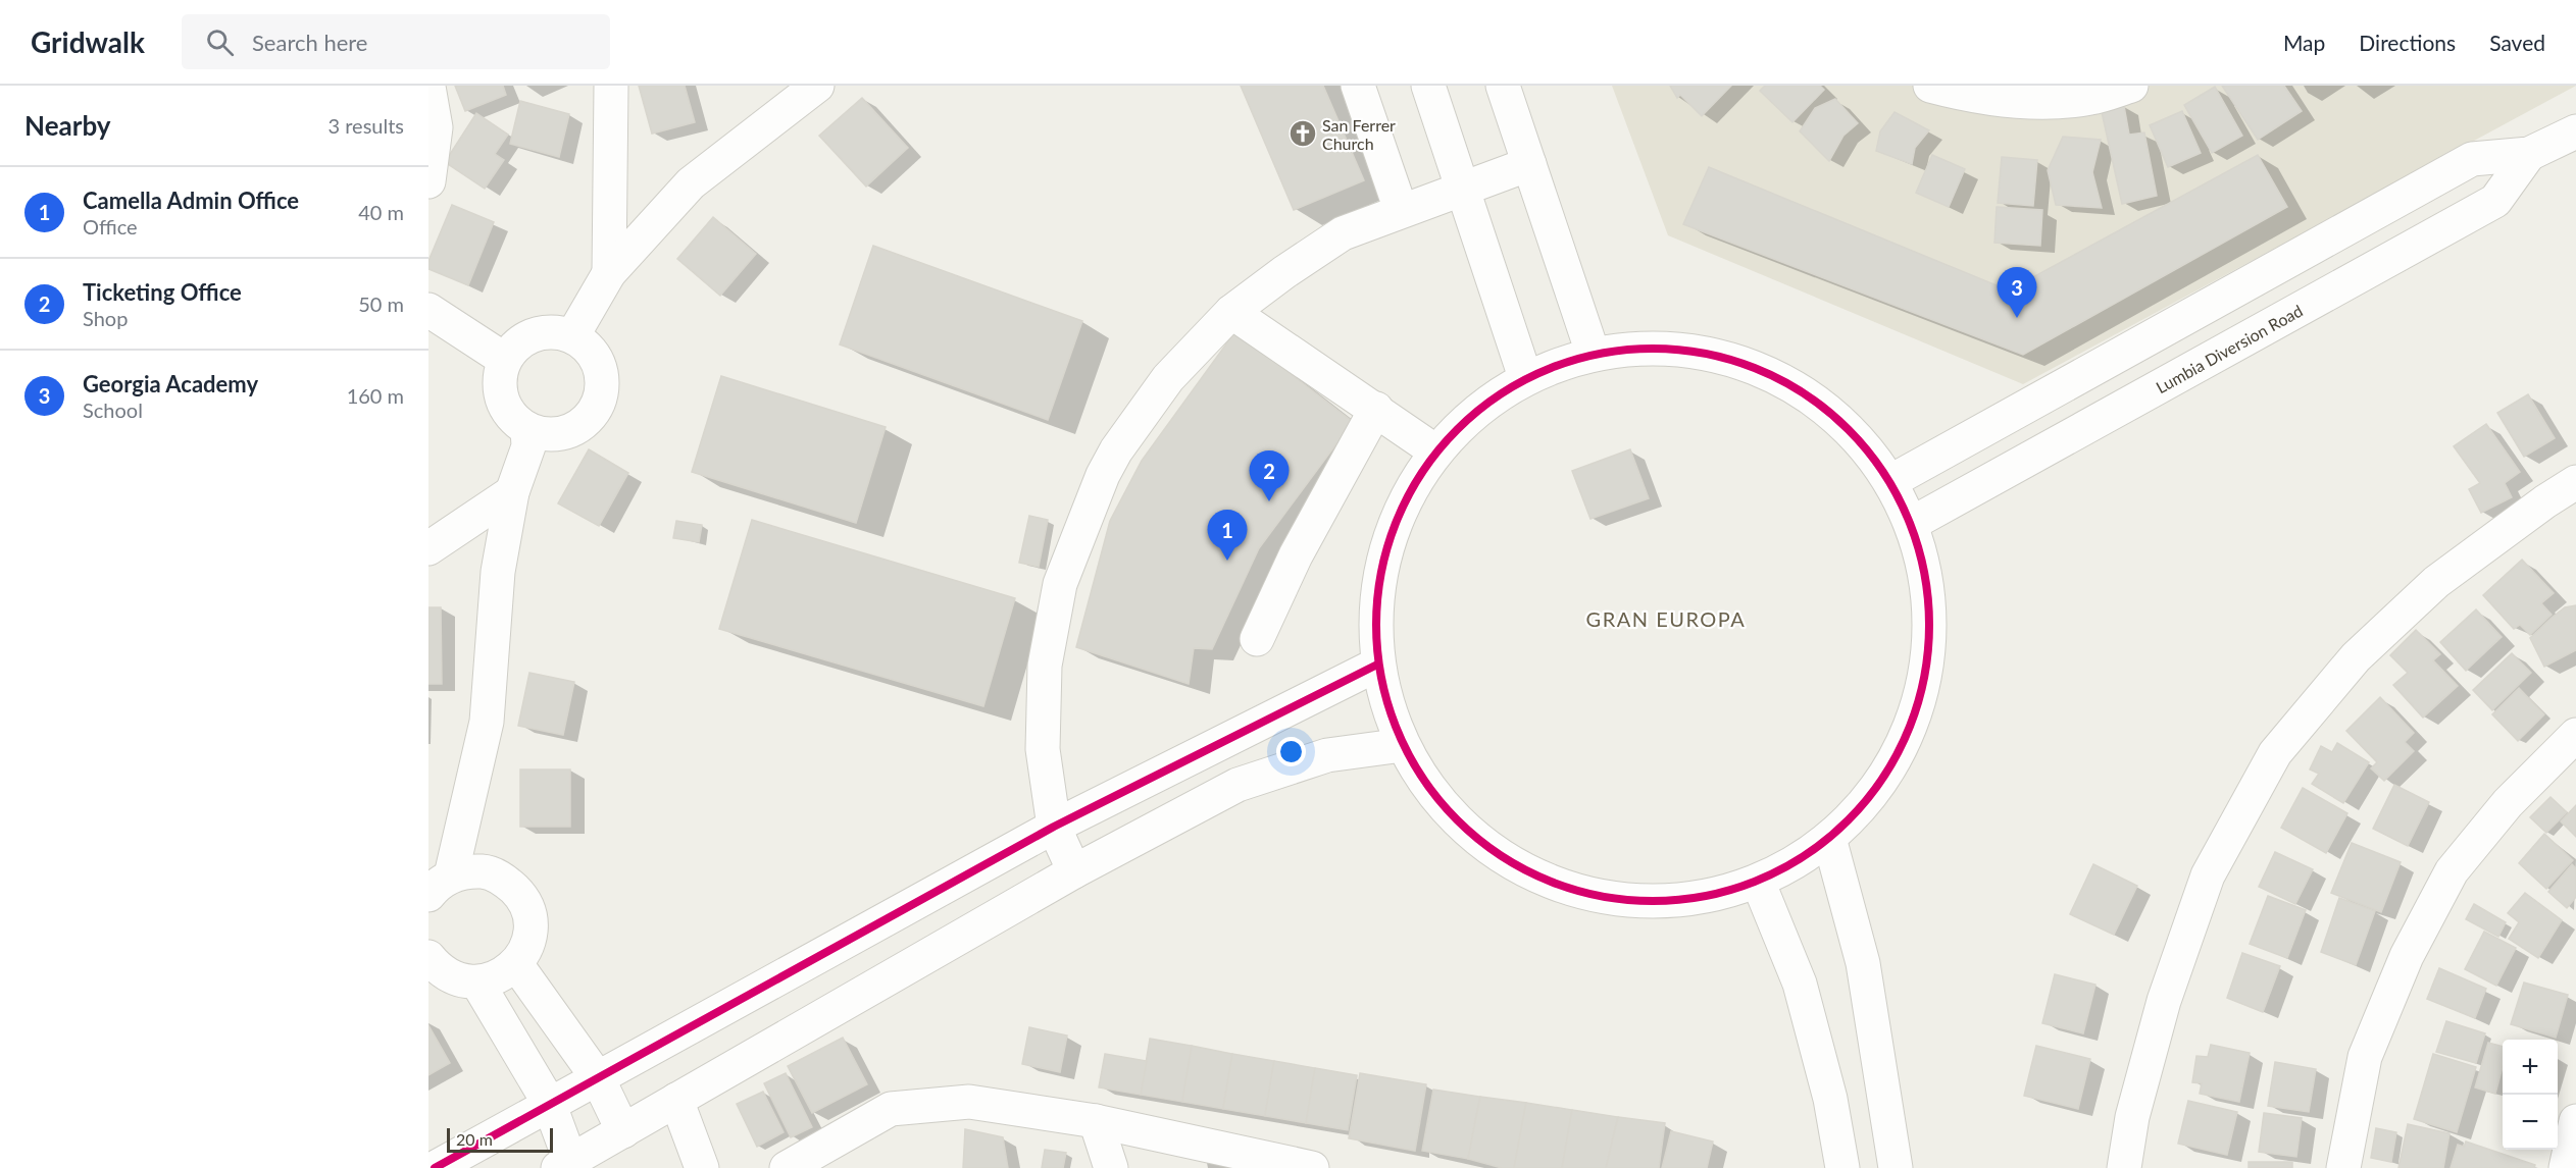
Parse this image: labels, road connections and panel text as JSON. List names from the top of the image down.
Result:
{
  "streets": {
    "street": ["Lumbia Diversion Road"]
  },
  "districts": ["GRAN EUROPA"],
  "places": {
    "church": ["San Ferrer Church"]
  },
  "scale_bar": "20 m",
  "page": {
    "header": "Gridwalk",
    "search": "Search here",
    "nav": ["Map", "Directions", "Saved"],
    "heading": ["Nearby", "3 results"],
    "list": [
      {
        "mark": "1",
        "name": "Camella Admin Office",
        "note": "Office",
        "value": "40 m"
      },
      {
        "mark": "2",
        "name": "Ticketing Office",
        "note": "Shop",
        "value": "50 m"
      },
      {
        "mark": "3",
        "name": "Georgia Academy",
        "note": "School",
        "value": "160 m"
      }
    ],
    "pins": ["3", "2", "1"],
    "map_buttons": ["+", "−"],
    "scale": "20 m"
  }
}
